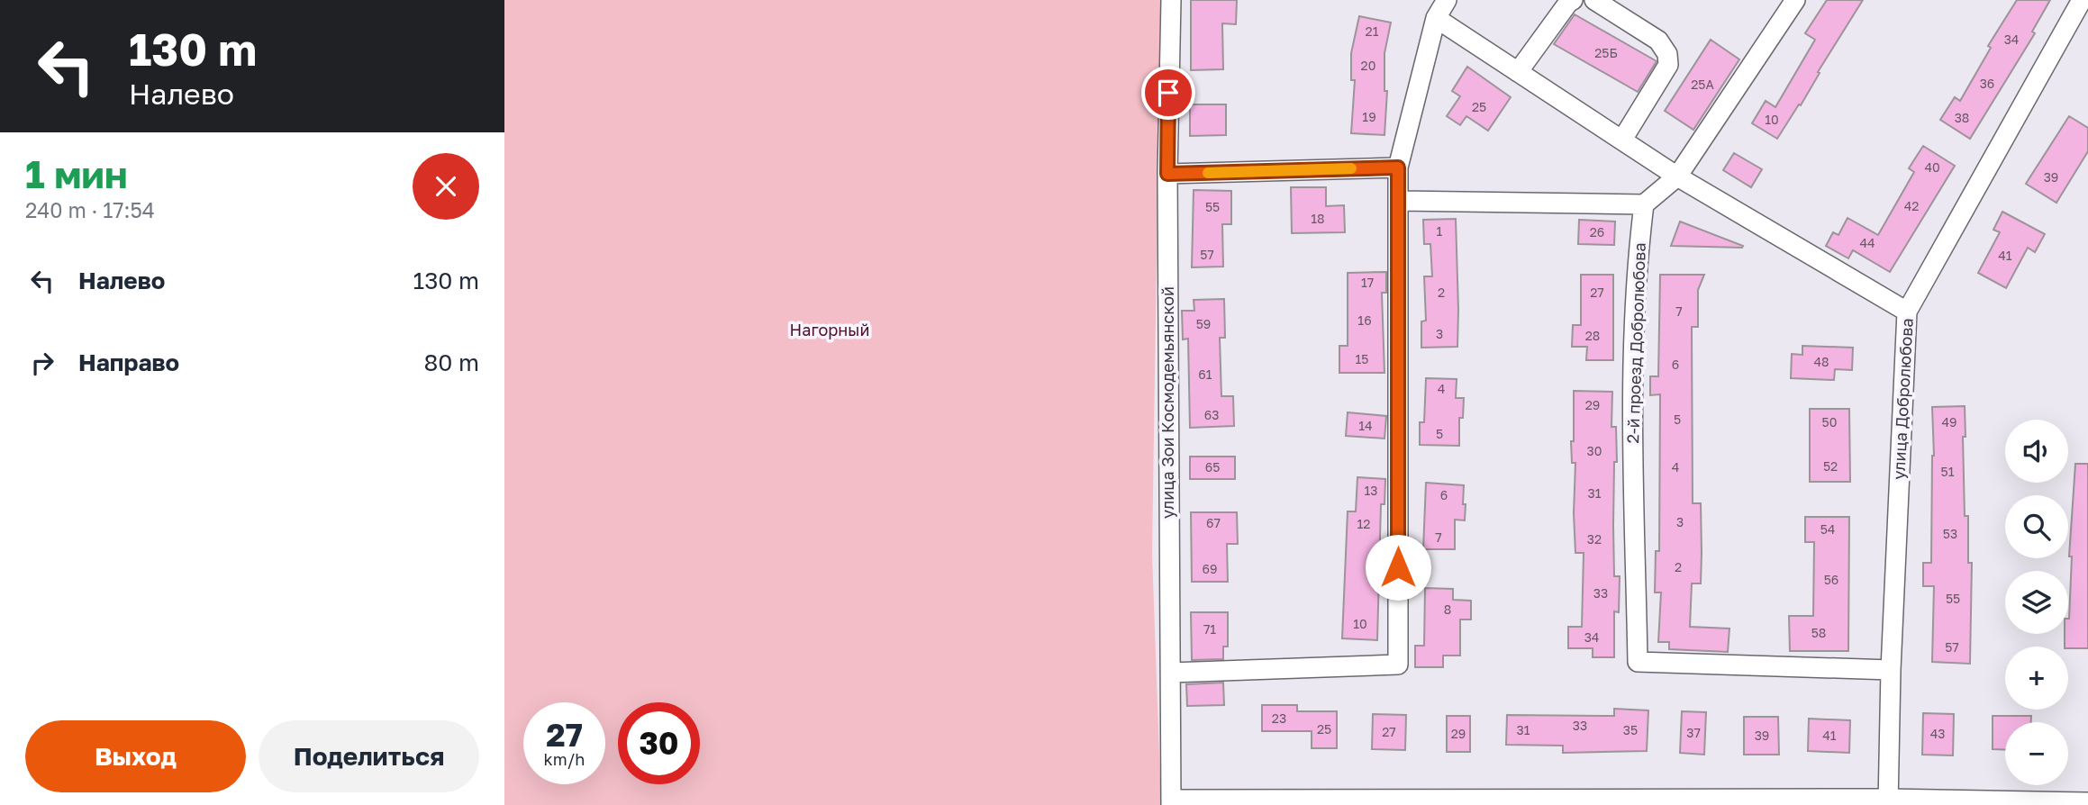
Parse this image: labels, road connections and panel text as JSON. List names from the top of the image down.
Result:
{
  "streets": {
    "street": ["2-й проезд Добролюбова", "улица Добролюбова", "улица Зои Космодемьянской"]
  },
  "crossings": [
    ["2-й проезд Добролюбова", "улица Добролюбова"]
  ],
  "parks": ["Нагорный"],
  "house_numbers": [
    "21",
    "34",
    "25Б",
    "20",
    "36",
    "25А",
    "25",
    "19",
    "38",
    "10",
    "40",
    "39",
    "42",
    "55",
    "18",
    "1",
    "26",
    "44",
    "57",
    "41",
    "17",
    "2",
    "27",
    "7",
    "16",
    "59",
    "3",
    "28",
    "15",
    "48",
    "6",
    "61",
    "4",
    "29",
    "63",
    "5",
    "50",
    "49",
    "14",
    "5",
    "30",
    "52",
    "65",
    "4",
    "51",
    "13",
    "31",
    "6",
    "3",
    "67",
    "12",
    "54",
    "53",
    "7",
    "32",
    "2",
    "69",
    "56",
    "33",
    "55",
    "8",
    "10",
    "71",
    "58",
    "34",
    "57",
    "23",
    "33",
    "25",
    "31",
    "35",
    "27",
    "37",
    "29",
    "43",
    "39",
    "41"
  ],
  "page": {
    "turn": ["130 m", "Налево"],
    "heading": ["1 мин", "240 m · 17:54"],
    "list": [
      {
        "name": "Налево",
        "value": "130 m"
      },
      {
        "name": "Направо",
        "value": "80 m"
      }
    ],
    "map_buttons": ["+", "−"],
    "speed": "27 km/h",
    "limit": "30",
    "buttons": ["Выход", "Поделиться"]
  }
}
